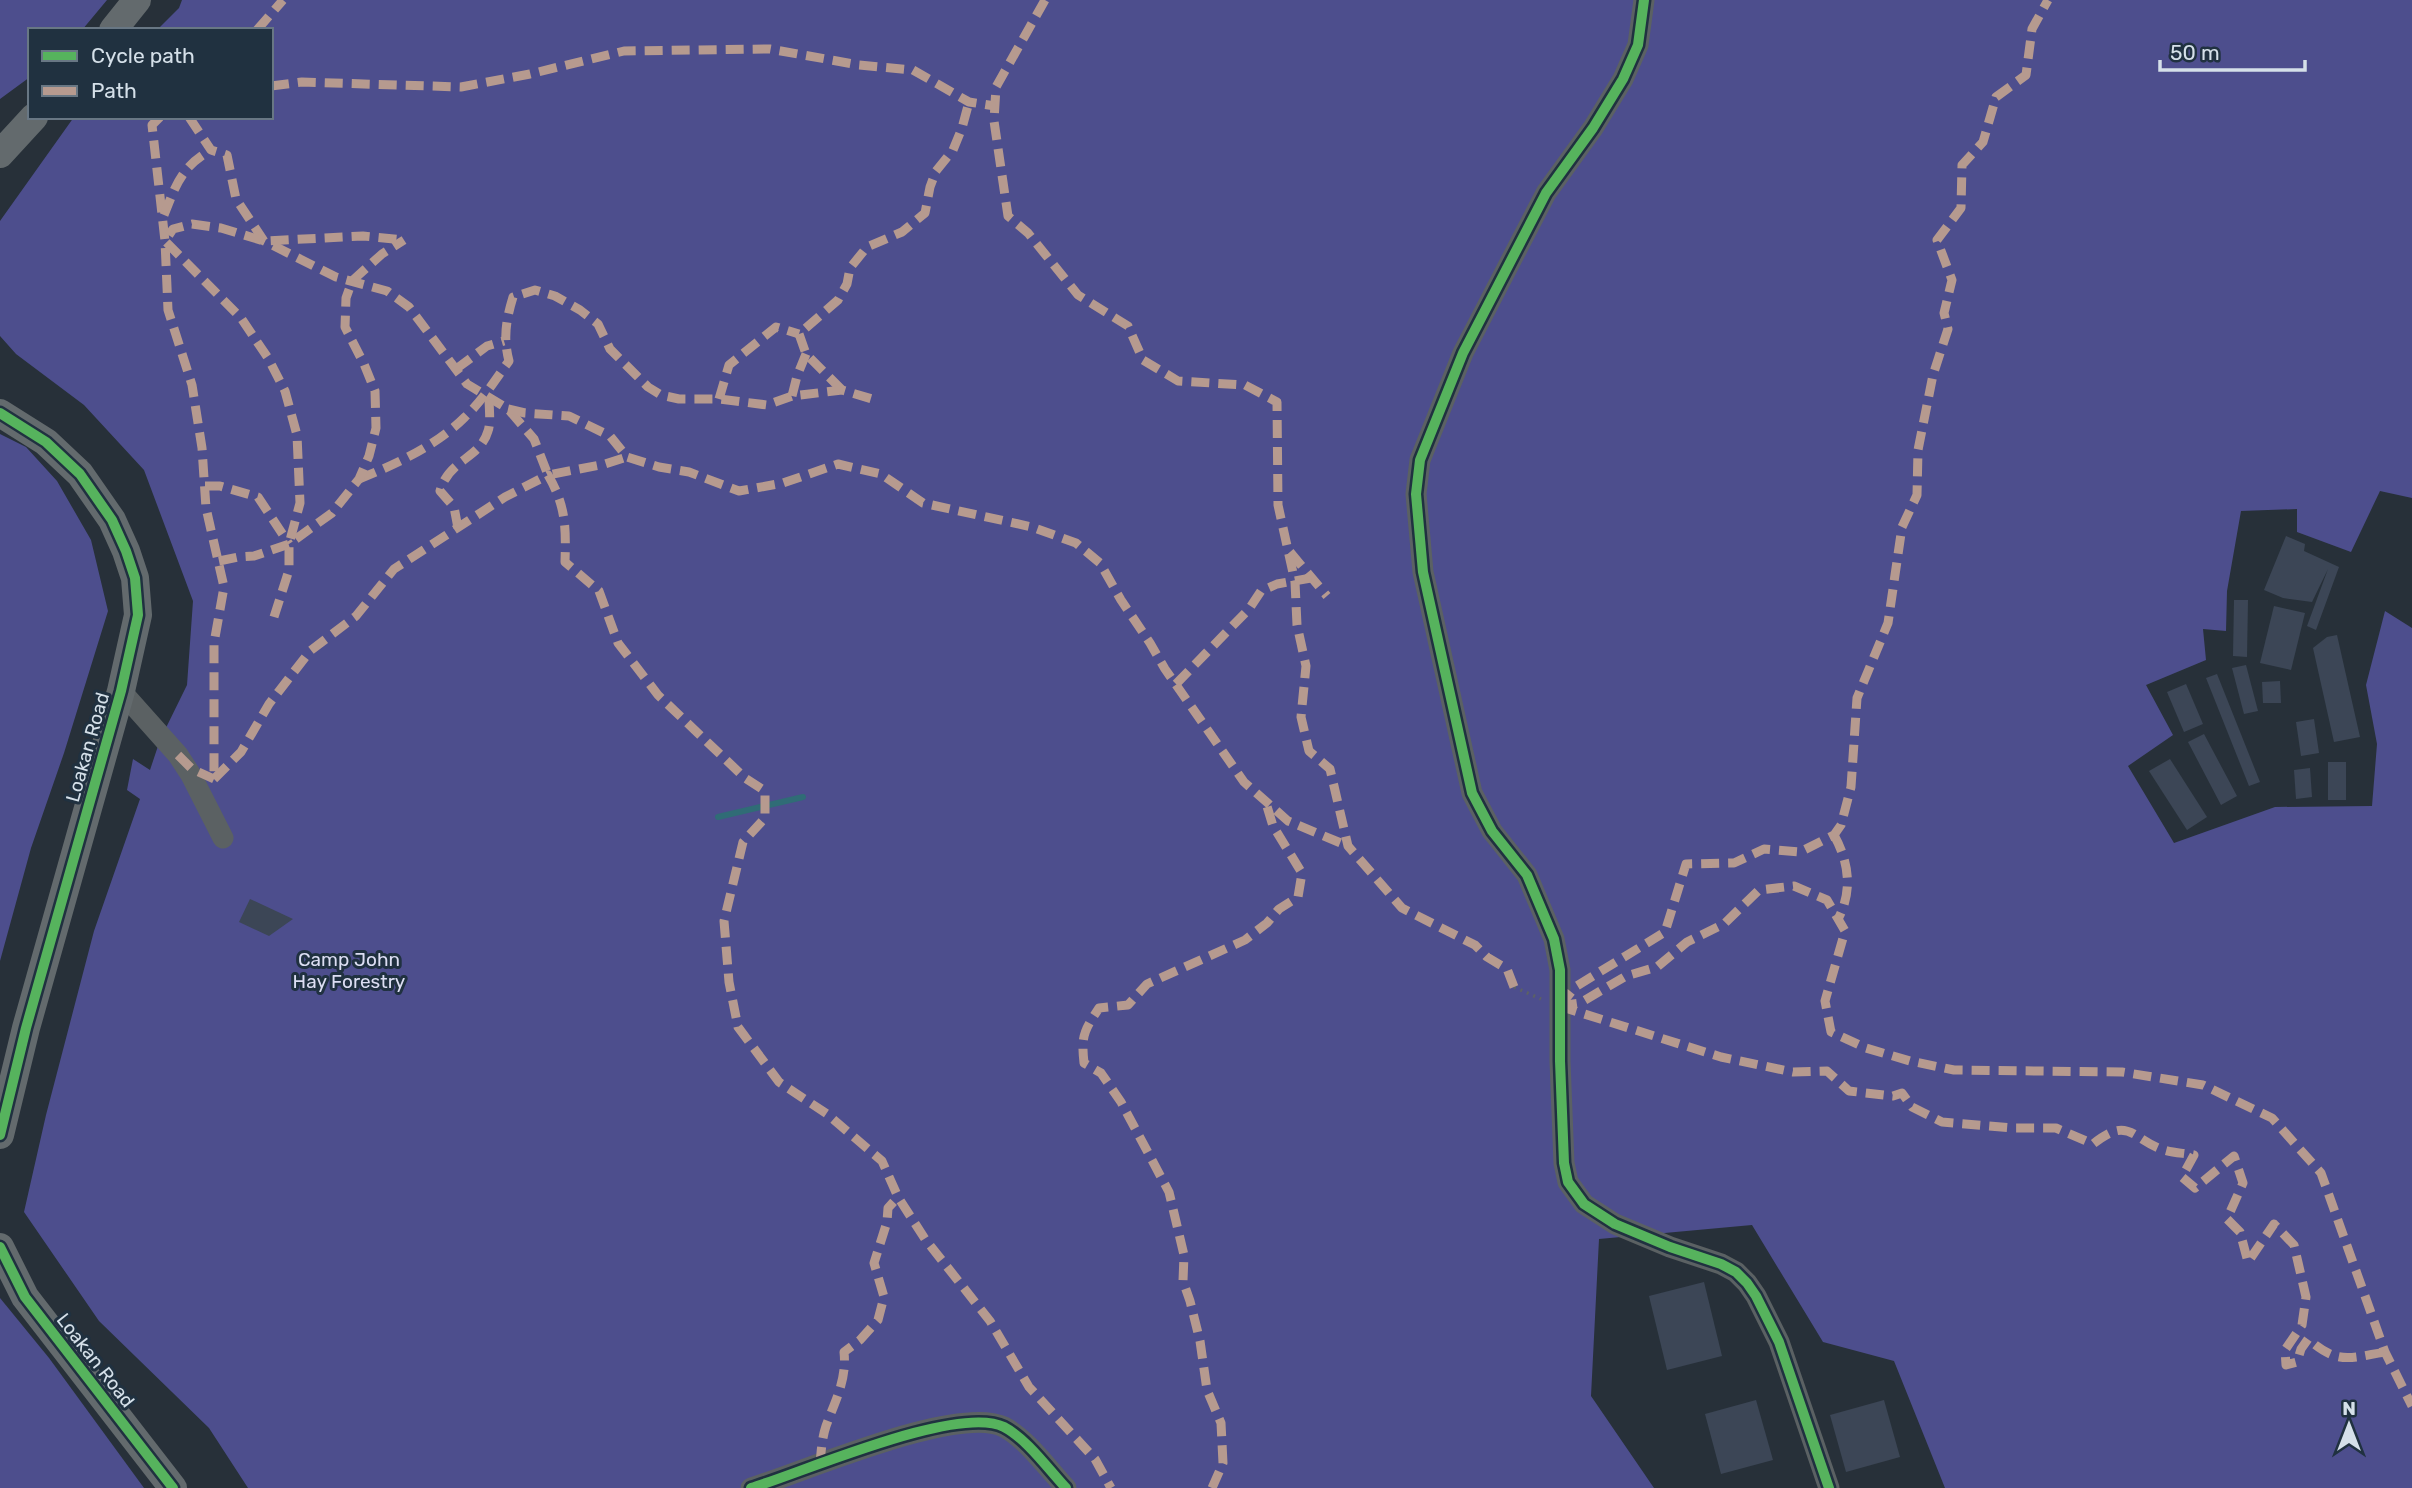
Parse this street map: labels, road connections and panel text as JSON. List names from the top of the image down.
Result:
{
  "streets": {
    "main road": ["Loakan Road"]
  },
  "parks": ["Camp John Hay Forestry"],
  "legend": ["Cycle path", "Path"],
  "scale_bar": "50 m",
  "north": "top"
}
